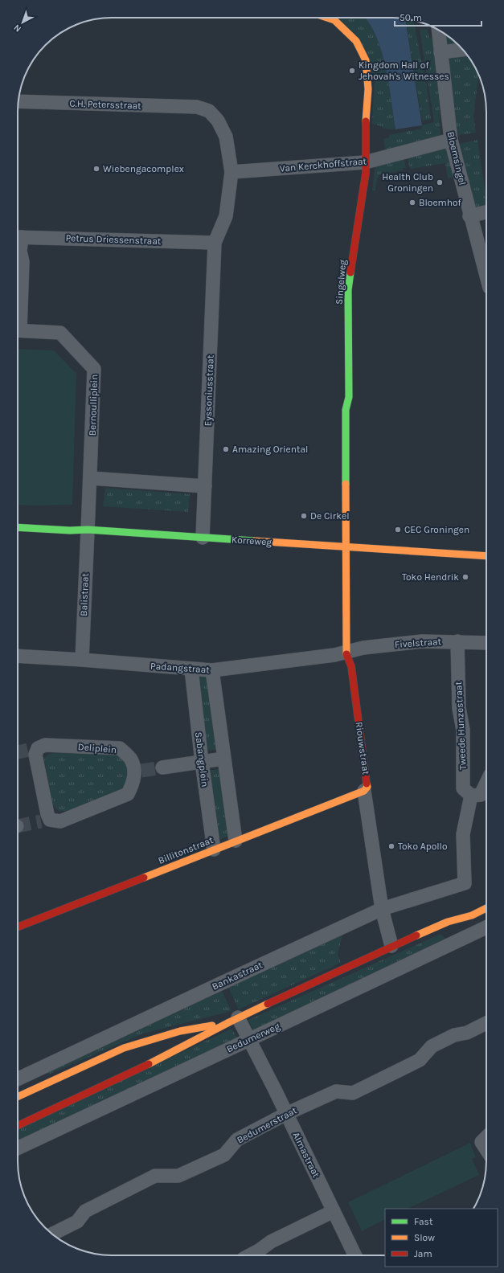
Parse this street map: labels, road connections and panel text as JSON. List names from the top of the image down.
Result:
{
  "streets": {
    "street": [
      "C.H. Petersstraat",
      "Bloemsingel",
      "Van Kerckhoffstraat",
      "Petrus Driessenstraat",
      "Singelweg",
      "Eyssoniusstraat",
      "Bernoulliplein",
      "Korreweg",
      "Balistraat",
      "Fivelstraat",
      "Padangstraat",
      "Tweede Hunzestraat",
      "Deliplein",
      "Riouwstraat",
      "Sabangplein",
      "Billitonstraat",
      "Bankastraat",
      "Bedumerweg",
      "Bedumerstraat",
      "Almastraat"
    ]
  },
  "crossings": [
    ["C.H. Petersstraat", "Van Kerckhoffstraat"],
    ["Bloemsingel", "Van Kerckhoffstraat"],
    ["Van Kerckhoffstraat", "Singelweg"],
    ["Petrus Driessenstraat", "Eyssoniusstraat"],
    ["Singelweg", "Korreweg"],
    ["Singelweg", "Riouwstraat"],
    ["Eyssoniusstraat", "Korreweg"],
    ["Bernoulliplein", "Korreweg"],
    ["Bernoulliplein", "Balistraat"],
    ["Korreweg", "Balistraat"],
    ["Korreweg", "Riouwstraat"],
    ["Balistraat", "Padangstraat"],
    ["Fivelstraat", "Padangstraat"],
    ["Fivelstraat", "Tweede Hunzestraat"],
    ["Fivelstraat", "Riouwstraat"],
    ["Padangstraat", "Riouwstraat"],
    ["Padangstraat", "Sabangplein"],
    ["Tweede Hunzestraat", "Bankastraat"],
    ["Riouwstraat", "Billitonstraat"],
    ["Riouwstraat", "Bankastraat"],
    ["Sabangplein", "Billitonstraat"],
    ["Bedumerweg", "Almastraat"],
    ["Bedumerstraat", "Almastraat"]
  ],
  "places": [
    "Kingdom Hall of Jehovah's Witnesses",
    "Wiebengacomplex",
    "Health Club Groningen",
    "Bloemhof",
    "Amazing Oriental",
    "De Cirkel",
    "CEC Groningen",
    "Toko Hendrik",
    "Toko Apollo"
  ],
  "legend": ["Fast", "Slow", "Jam"],
  "scale_bar": "50 m",
  "north": "bottom left"
}
